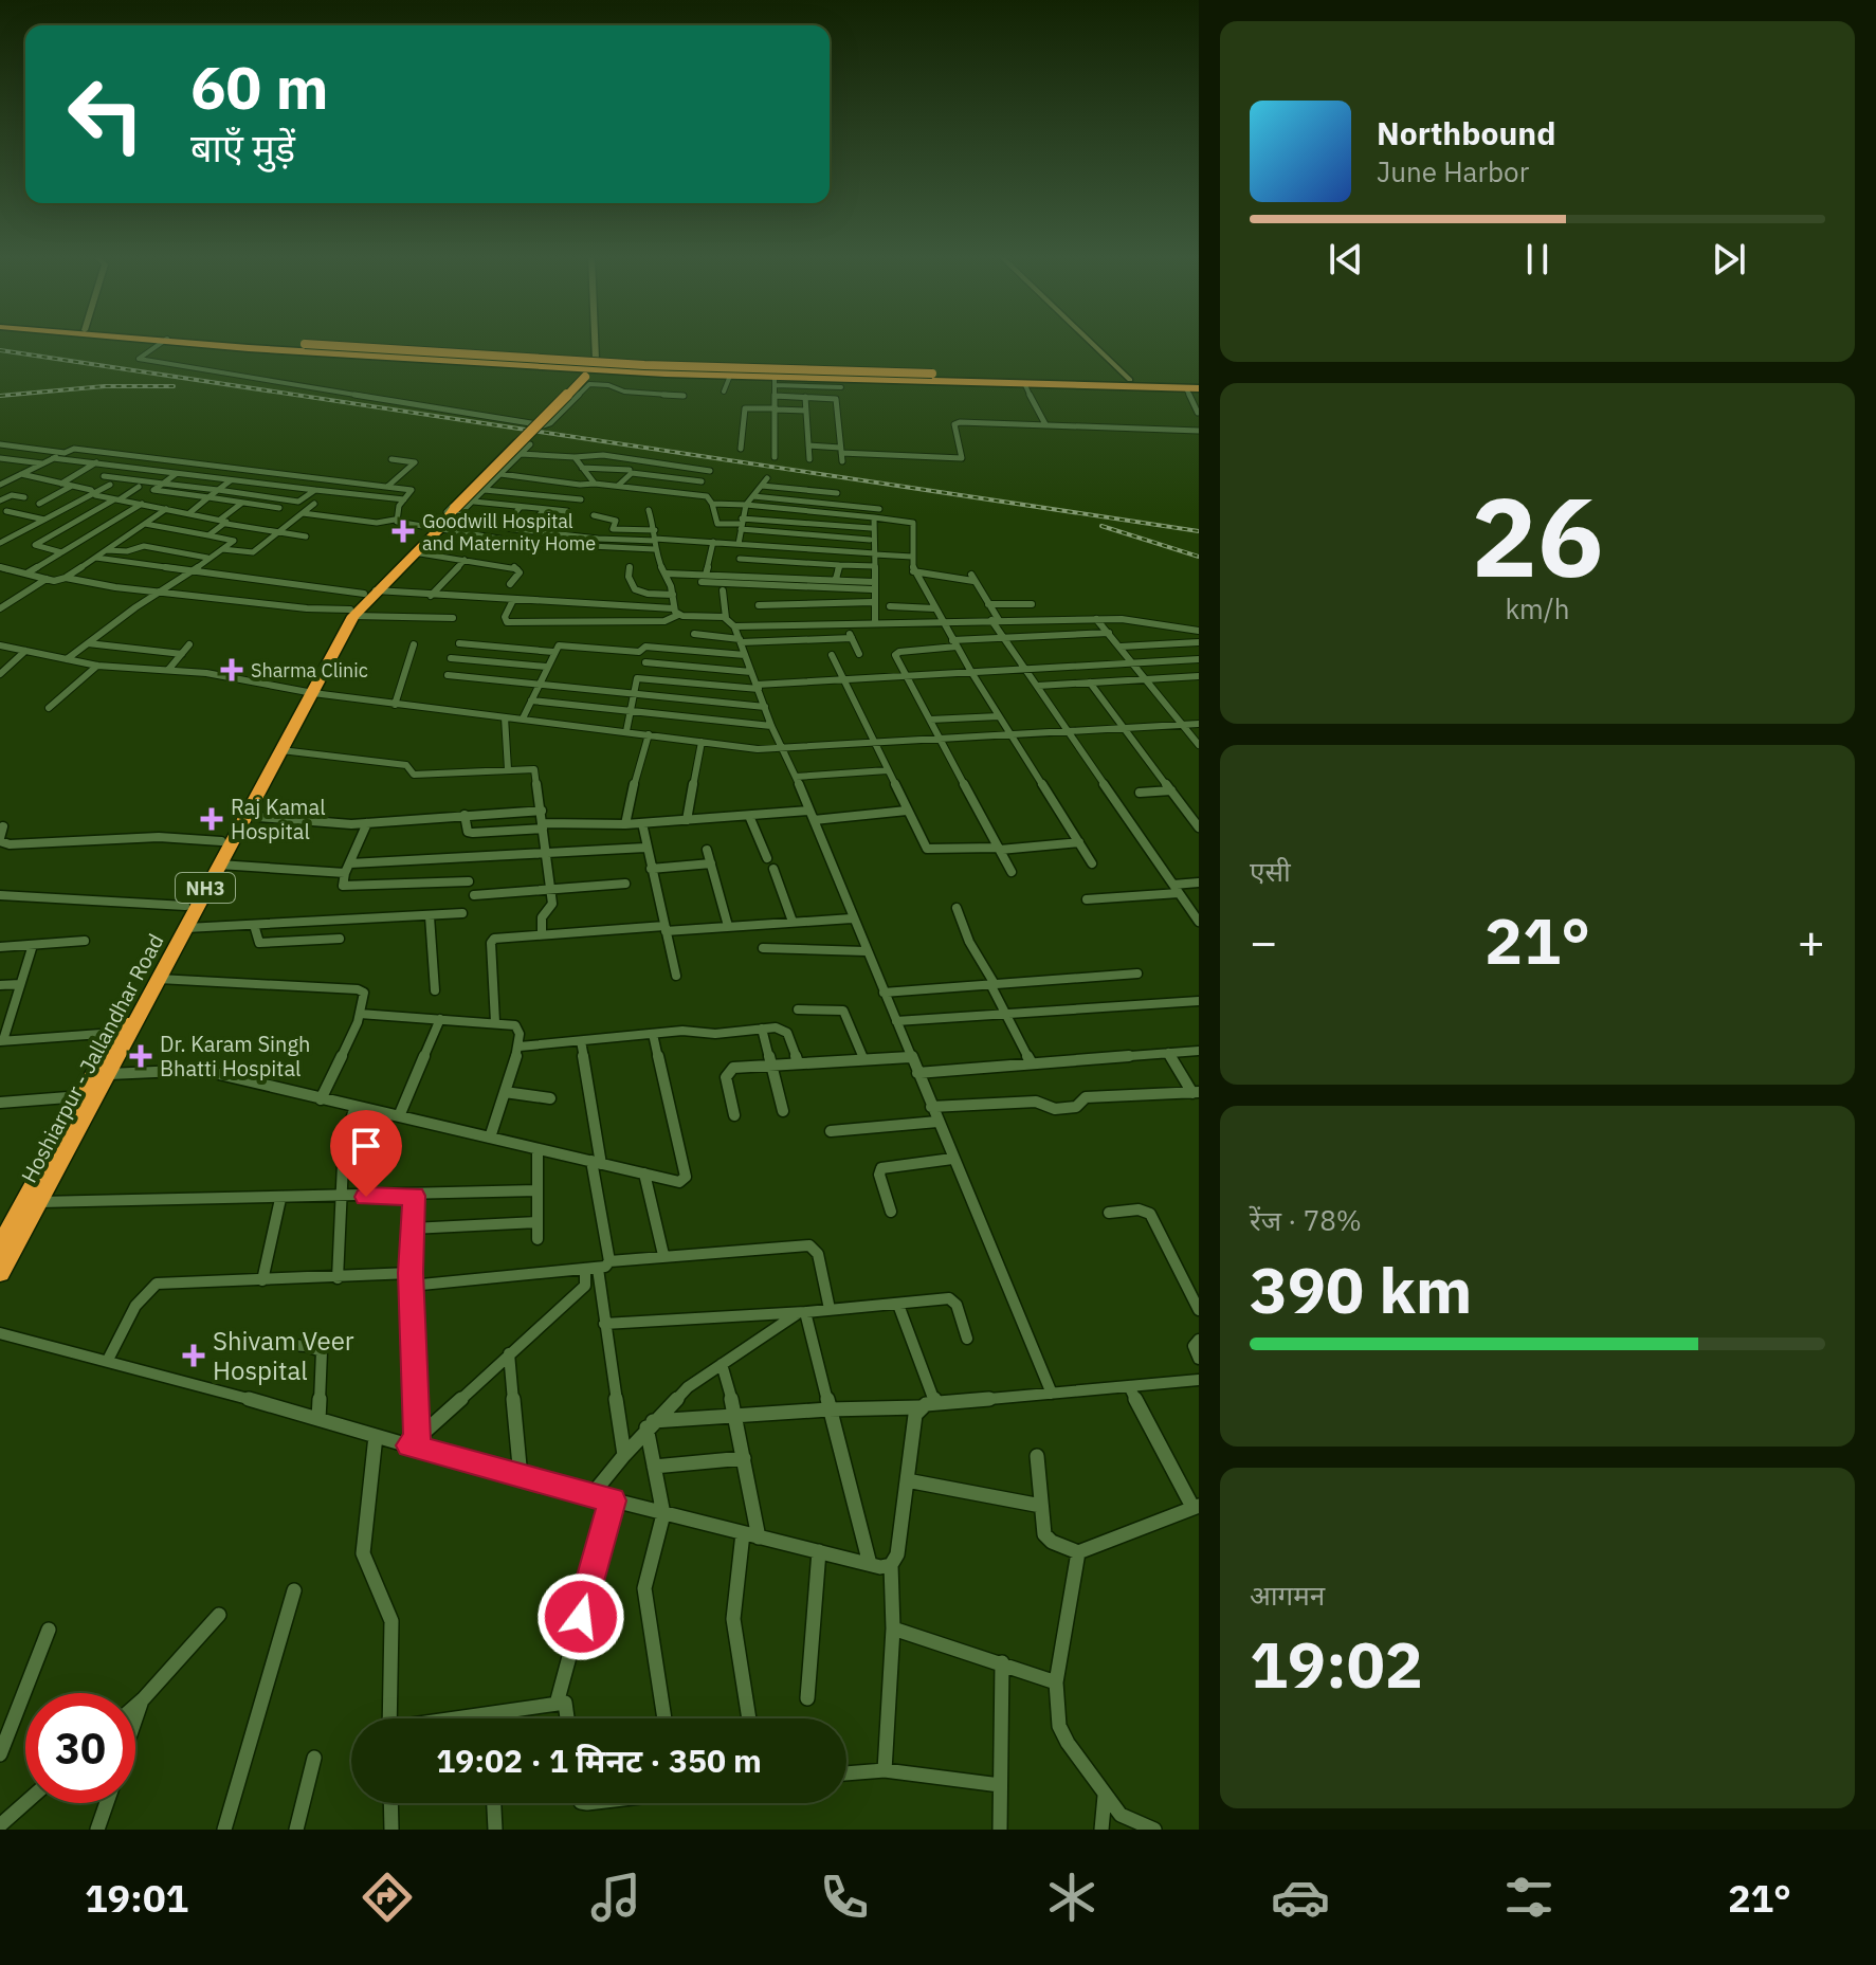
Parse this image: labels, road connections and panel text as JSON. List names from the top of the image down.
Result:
{
  "streets": {
    "highway": ["NH3", "Hoshiarpur - Jallandhar Road"]
  },
  "crossings": [
    ["NH3", "Hoshiarpur - Jallandhar Road"]
  ],
  "places": {
    "health": [
      "Goodwill Hospital and Maternity Home",
      "Sharma Clinic",
      "Raj Kamal Hospital",
      "Dr. Karam Singh Bhatti Hospital",
      "Shivam Veer Hospital"
    ]
  },
  "page": {
    "turn": ["60 m", "बाएँ मुड़ें"],
    "song": ["Northbound", "June Harbor"],
    "tile": [
      ["26", "km/h"],
      "एसी",
      ["रेंज · 78%", "390 km"],
      ["आगमन", "19:02"]
    ],
    "heat": ["−", "21°", "+"],
    "limit": "30",
    "trip": "19:02 · 1 मिनट · 350 m",
    "tabs": ["19:01", "21°"]
  }
}
